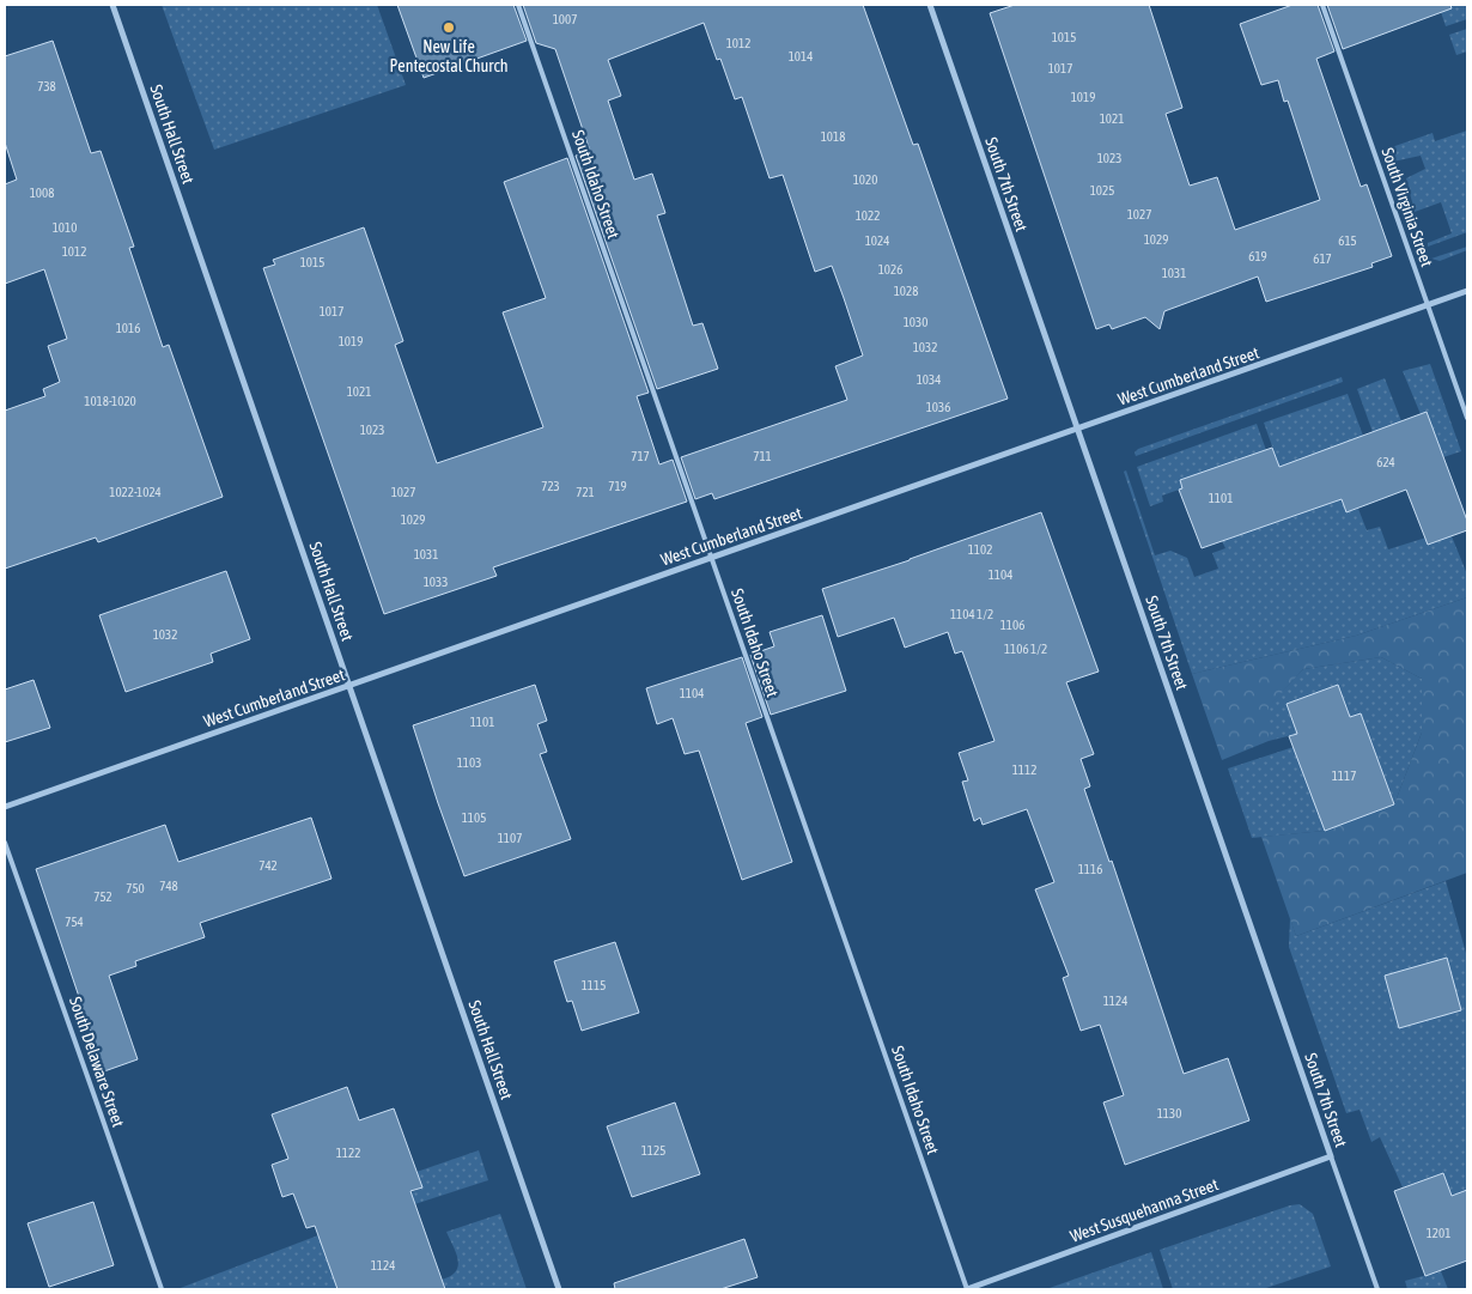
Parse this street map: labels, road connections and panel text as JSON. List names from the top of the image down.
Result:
{
  "streets": {
    "street": [
      "South Hall Street",
      "South 7th Street",
      "West Cumberland Street",
      "West Susquehanna Street"
    ],
    "lane": ["South Idaho Street", "South Virginia Street", "South Delaware Street"]
  },
  "crossings": [
    ["South Hall Street", "West Cumberland Street"],
    ["South Idaho Street", "West Cumberland Street"],
    ["South Idaho Street", "West Susquehanna Street"],
    ["South 7th Street", "West Cumberland Street"],
    ["South 7th Street", "West Susquehanna Street"],
    ["South Virginia Street", "West Cumberland Street"]
  ],
  "places": ["New Life Pentecostal Church"],
  "house_numbers": [
    "1007",
    "1015",
    "1012",
    "1014",
    "1017",
    "738",
    "1019",
    "1021",
    "1018",
    "1023",
    "1020",
    "1025",
    "1008",
    "1027",
    "1022",
    "1010",
    "1029",
    "1024",
    "615",
    "1012",
    "619",
    "617",
    "1015",
    "1026",
    "1031",
    "1028",
    "1017",
    "1030",
    "1016",
    "1019",
    "1032",
    "1034",
    "1021",
    "1018-1020",
    "1036",
    "1023",
    "717",
    "711",
    "624",
    "723",
    "719",
    "1022-1024",
    "1027",
    "721",
    "1101",
    "1029",
    "1102",
    "1031",
    "1104",
    "1033",
    "1104 1/2",
    "1106",
    "1032",
    "1106 1/2",
    "1104",
    "1101",
    "1103",
    "1112",
    "1117",
    "1105",
    "1107",
    "742",
    "1116",
    "748",
    "750",
    "752",
    "754",
    "1115",
    "1124",
    "1130",
    "1125",
    "1122",
    "1201",
    "1124"
  ]
}
